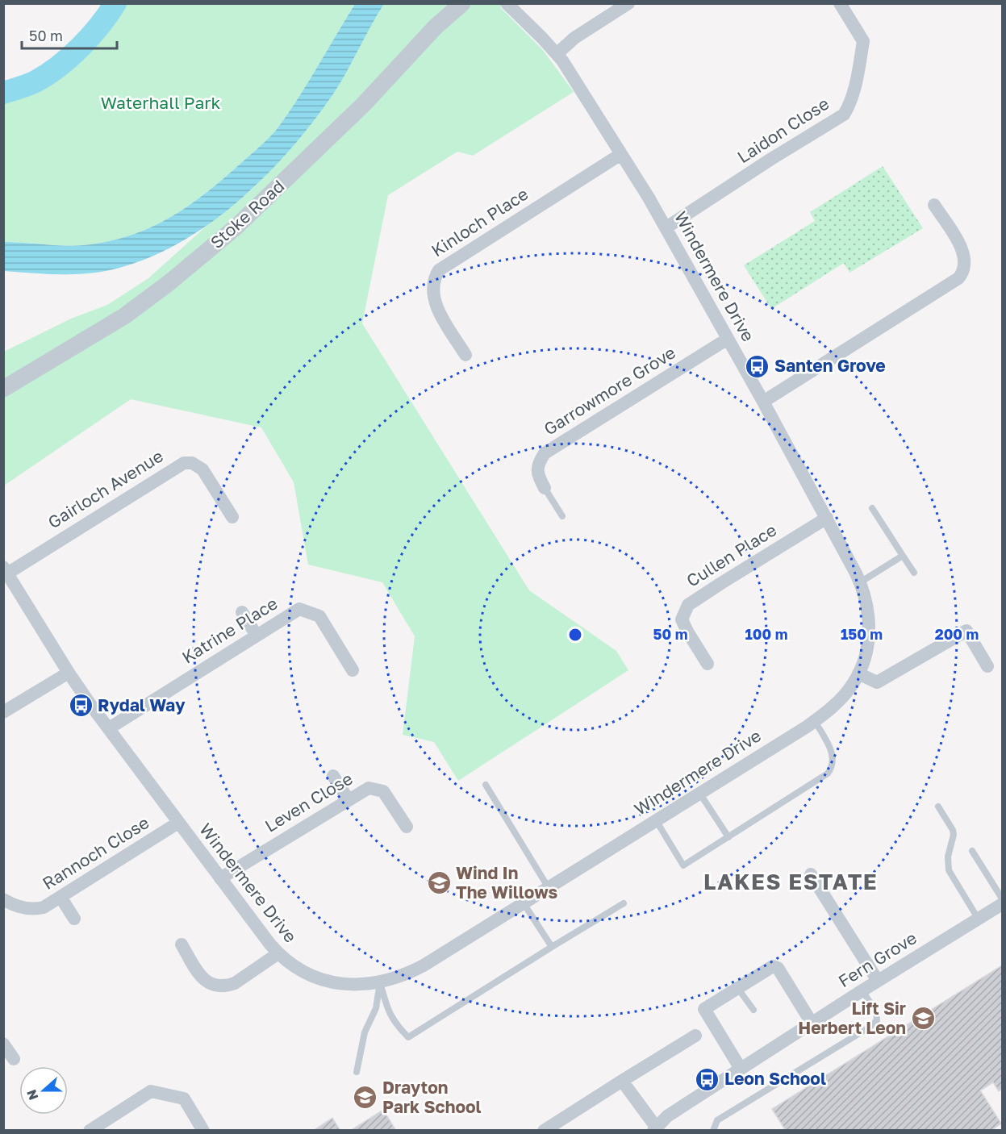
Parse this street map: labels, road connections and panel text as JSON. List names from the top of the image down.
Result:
{
  "streets": {
    "street": [
      "Laidon Close",
      "Stoke Road",
      "Kinloch Place",
      "Windermere Drive",
      "Garrowmore Grove",
      "Gairloch Avenue",
      "Cullen Place",
      "Katrine Place",
      "Leven Close",
      "Rannoch Close",
      "Fern Grove"
    ]
  },
  "crossings": [
    ["Laidon Close", "Windermere Drive"],
    ["Kinloch Place", "Windermere Drive"],
    ["Windermere Drive", "Garrowmore Grove"],
    ["Windermere Drive", "Gairloch Avenue"],
    ["Windermere Drive", "Cullen Place"],
    ["Windermere Drive", "Katrine Place"],
    ["Windermere Drive", "Leven Close"],
    ["Windermere Drive", "Rannoch Close"]
  ],
  "districts": ["LAKES ESTATE"],
  "parks": ["Waterhall Park"],
  "places": {
    "bus stop": ["Santen Grove", "Rydal Way", "Leon School"],
    "school or university": ["Wind In The Willows", "Lift Sir Herbert Leon", "Drayton Park School"]
  },
  "scale_bar": "50 m",
  "north": "left",
  "rings": [
    "50 m",
    "100 m",
    "150 m",
    "200 m"
  ]
}
